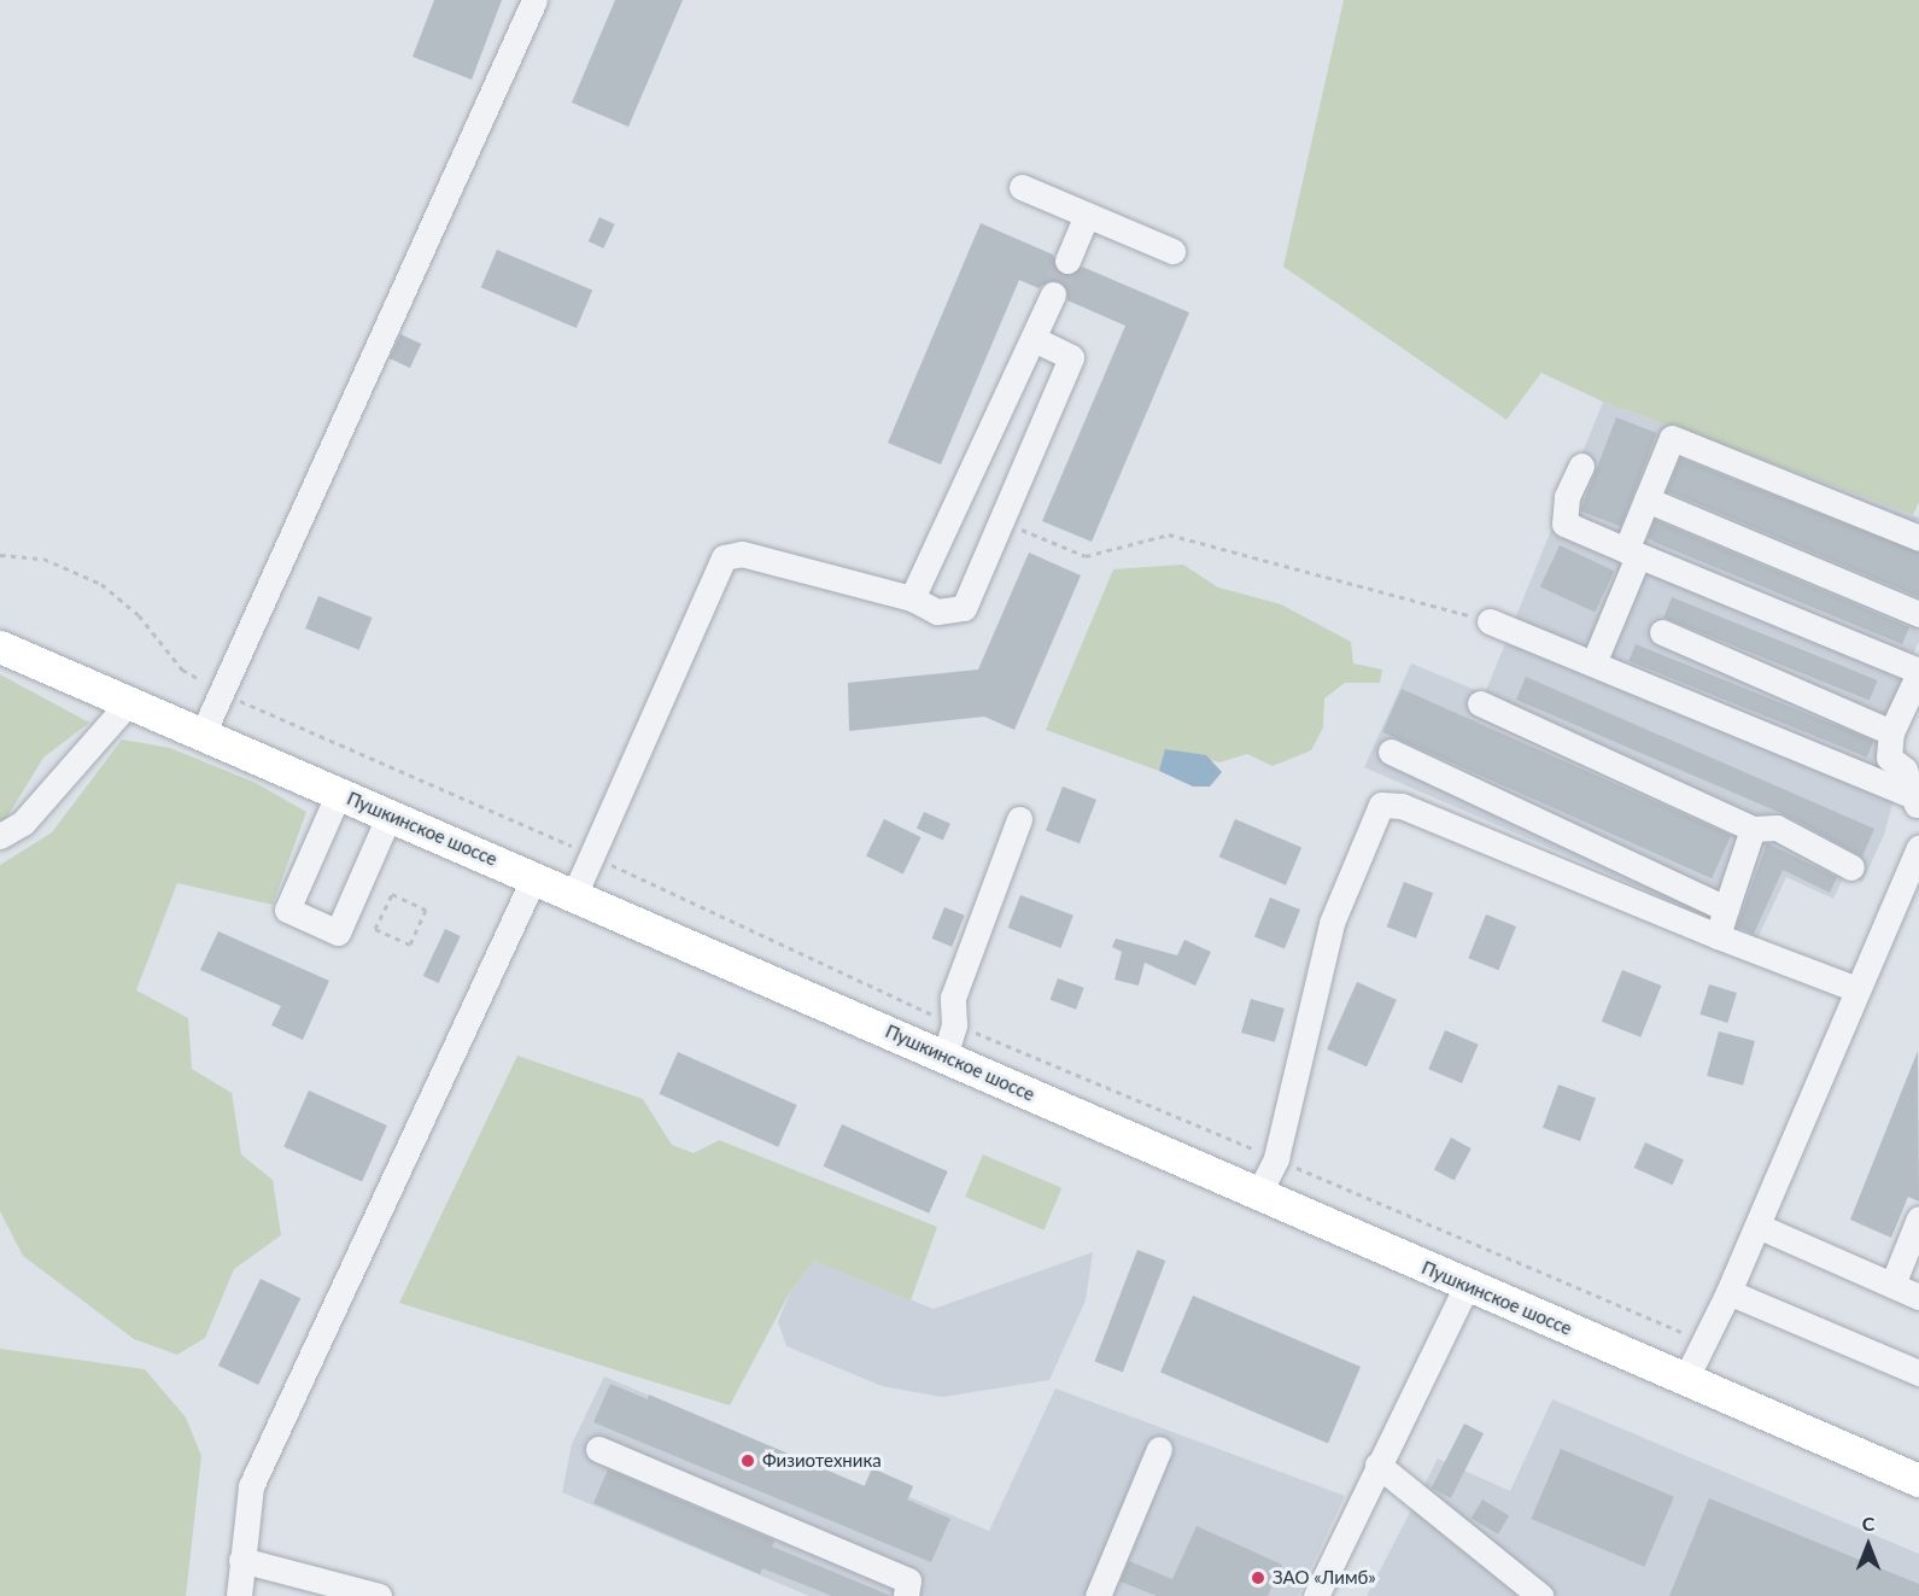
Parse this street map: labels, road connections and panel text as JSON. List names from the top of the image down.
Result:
{
  "streets": {
    "main road": ["Пушкинское шоссе"]
  },
  "places": ["Физиотехника", "ЗАО «Лимб»"],
  "north": "top"
}
